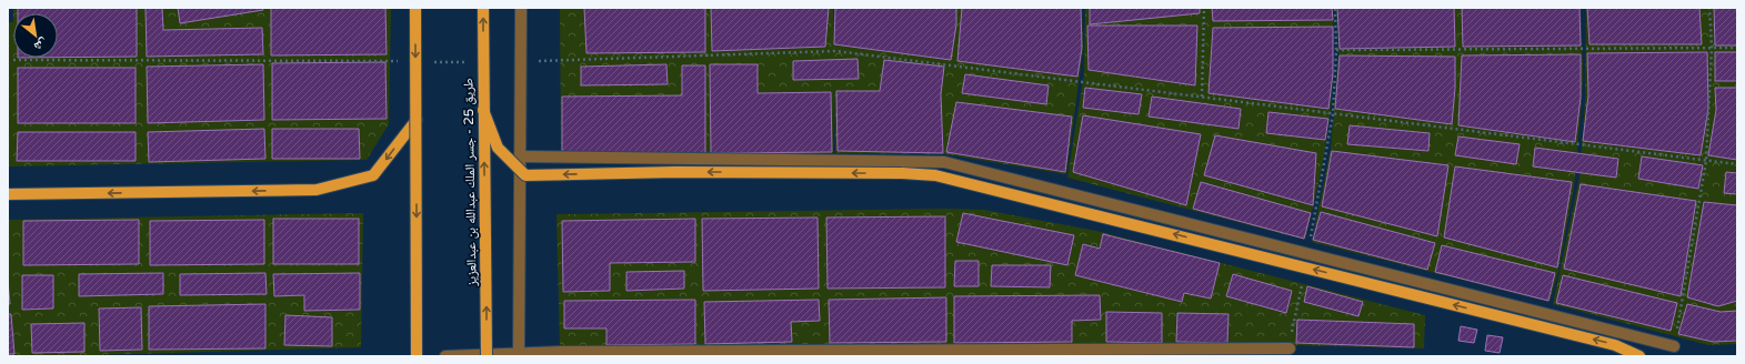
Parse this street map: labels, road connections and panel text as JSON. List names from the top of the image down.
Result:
{
  "streets": {
    "main road": ["طريق 25 - جسر الملك عبدالله بن عبدالعزيز"]
  },
  "north": "bottom right"
}
